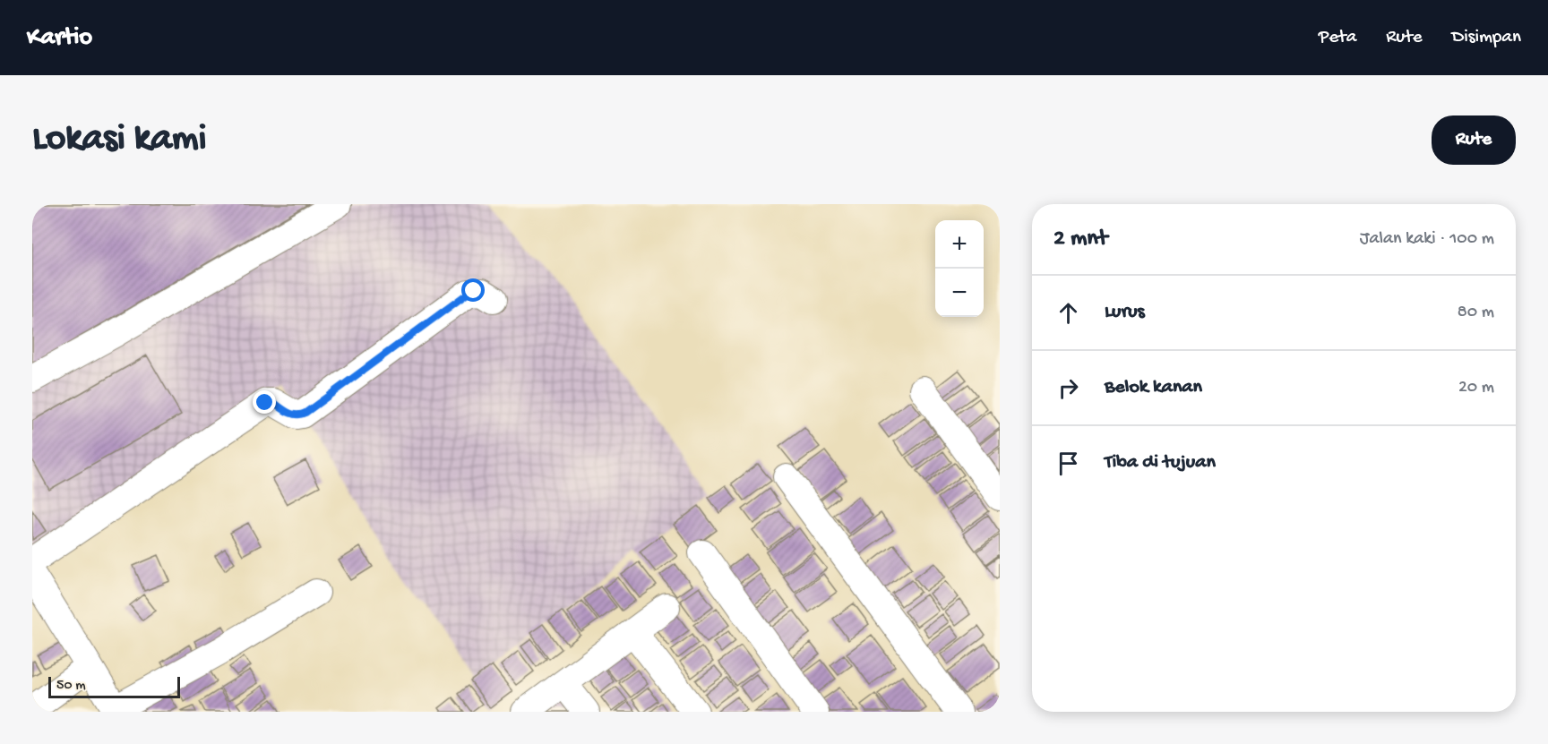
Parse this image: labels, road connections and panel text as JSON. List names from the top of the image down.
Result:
{
  "scale_bar": "50 m",
  "page": {
    "header": "Kartio",
    "nav": ["Peta", "Rute", "Disimpan"],
    "buttons": "Rute",
    "title": "Lokasi kami",
    "heading": ["2 mnt", "Jalan kaki · 100 m"],
    "map_buttons": ["+", "−"],
    "list": [
      ["Lurus", "80 m"],
      ["Belok kanan", "20 m"],
      "Tiba di tujuan"
    ],
    "scale": "50 m"
  }
}
